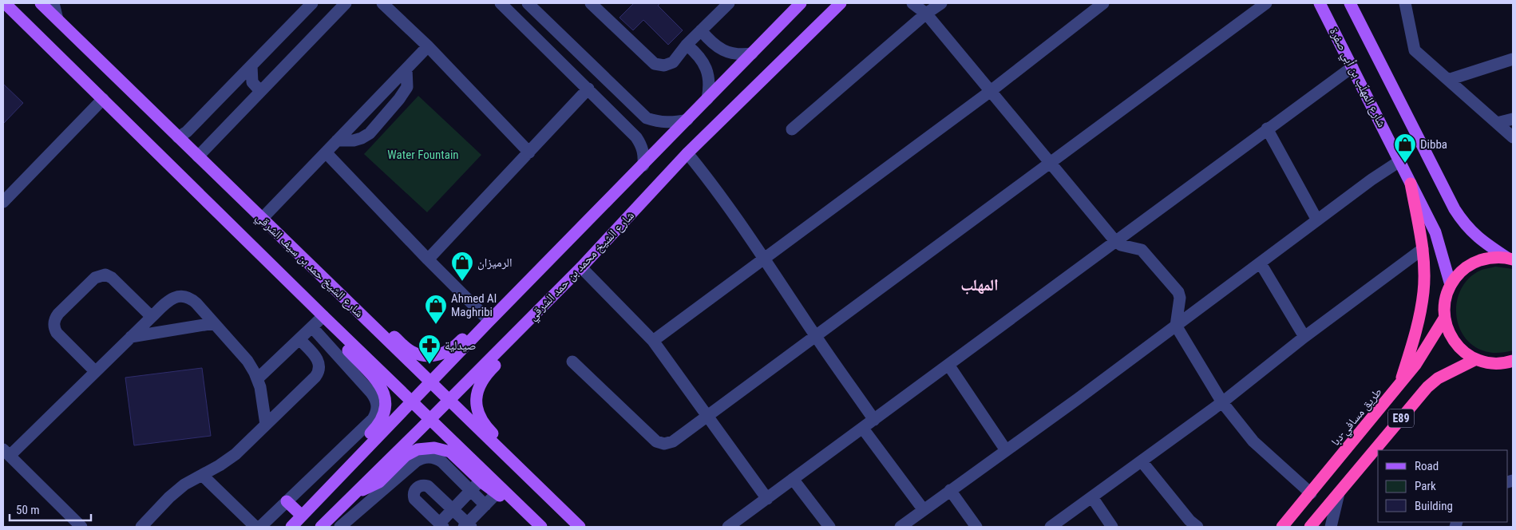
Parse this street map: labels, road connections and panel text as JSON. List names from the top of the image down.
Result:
{
  "streets": {
    "highway": ["طريق مسافي-دبا", "E89"],
    "main road": ["شارع المهلّب بن أبي صفرة", "شارع الشيخ حمد بن سيف الشرقي", "شارع الشيخ محمد بن حمد الشرقي"]
  },
  "crossings": [
    ["شارع الشيخ حمد بن سيف الشرقي", "شارع الشيخ محمد بن حمد الشرقي"]
  ],
  "districts": ["المهلب"],
  "parks": ["Water Fountain"],
  "places": {
    "shop": ["Dibba", "الرميزان", "Ahmed Al Maghribi"],
    "pharmacy": ["صيدلية"]
  },
  "legend": ["Road", "Park", "Building"],
  "scale_bar": "50 m"
}
